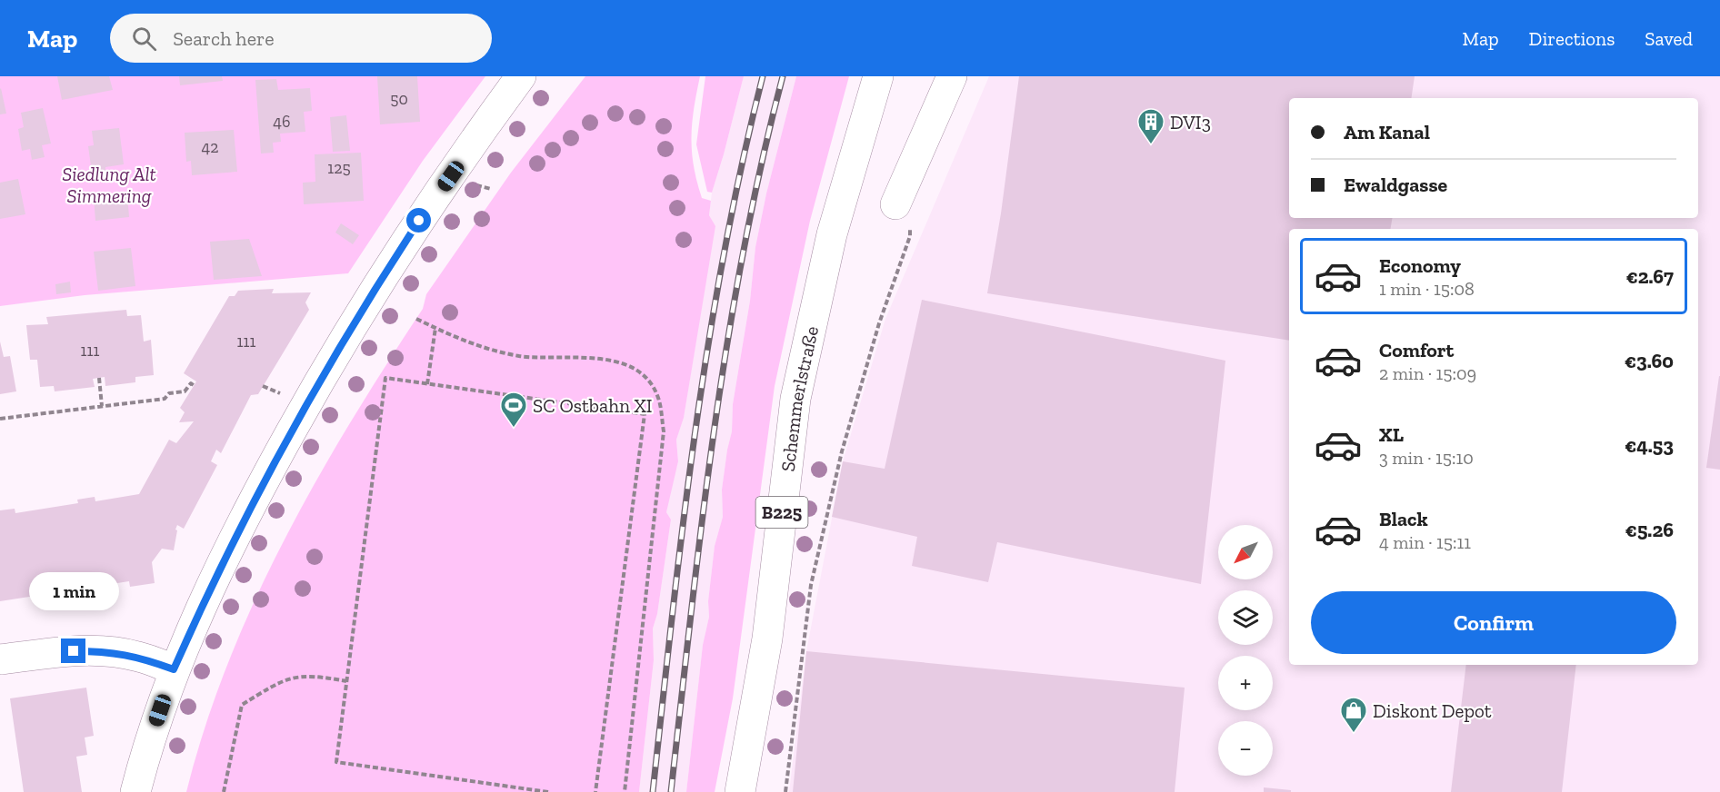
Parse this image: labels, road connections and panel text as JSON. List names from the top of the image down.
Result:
{
  "streets": {
    "street": ["Schemmerlstraße", "B225"]
  },
  "parks": ["Siedlung Alt Simmering"],
  "places": {
    "building": ["DVI3"],
    "sports": ["SC Ostbahn XI"],
    "shop": ["Diskont Depot"]
  },
  "house_numbers": [
    "50",
    "46",
    "42",
    "125",
    "111",
    "111"
  ],
  "north": "bottom left",
  "page": {
    "header": "Map",
    "search": "Search here",
    "nav": ["Map", "Directions", "Saved"],
    "banner": ["Am Kanal", "Ewaldgasse"],
    "list": [
      {
        "name": "Economy",
        "note": "1 min · 15:08",
        "value": "€2.67"
      },
      {
        "name": "Comfort",
        "note": "2 min · 15:09",
        "value": "€3.60"
      },
      {
        "name": "XL",
        "note": "3 min · 15:10",
        "value": "€4.53"
      },
      {
        "name": "Black",
        "note": "4 min · 15:11",
        "value": "€5.26"
      }
    ],
    "map_buttons": ["+", "−"],
    "bubble": "1 min",
    "buttons": "Confirm"
  }
}
